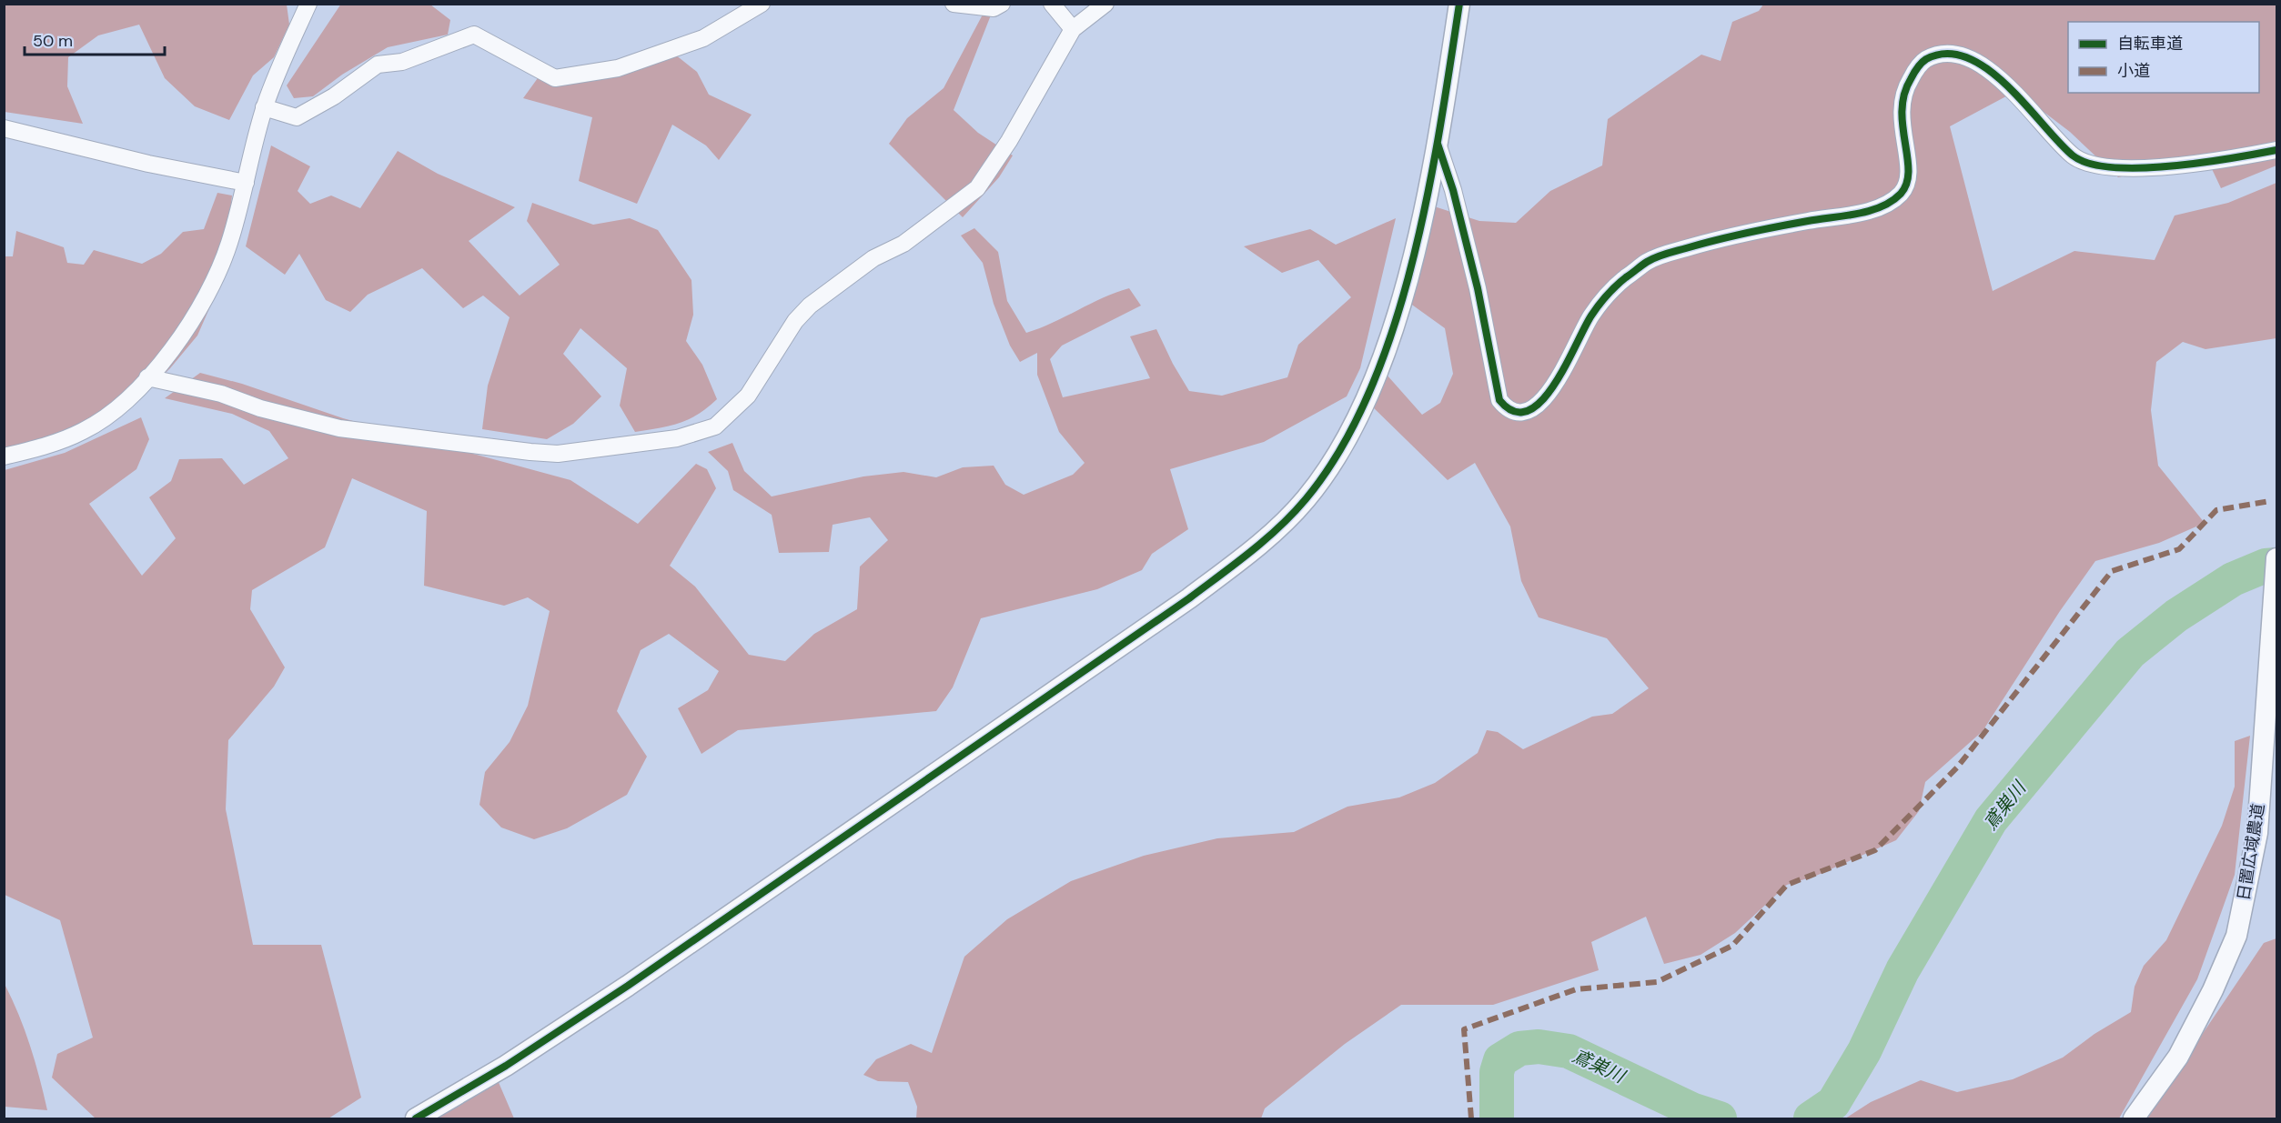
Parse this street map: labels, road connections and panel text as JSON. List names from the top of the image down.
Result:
{
  "streets": {
    "street": ["日置広域農道"]
  },
  "water": ["鳶巣川"],
  "legend": ["自転車道", "小道"],
  "scale_bar": "50 m"
}
